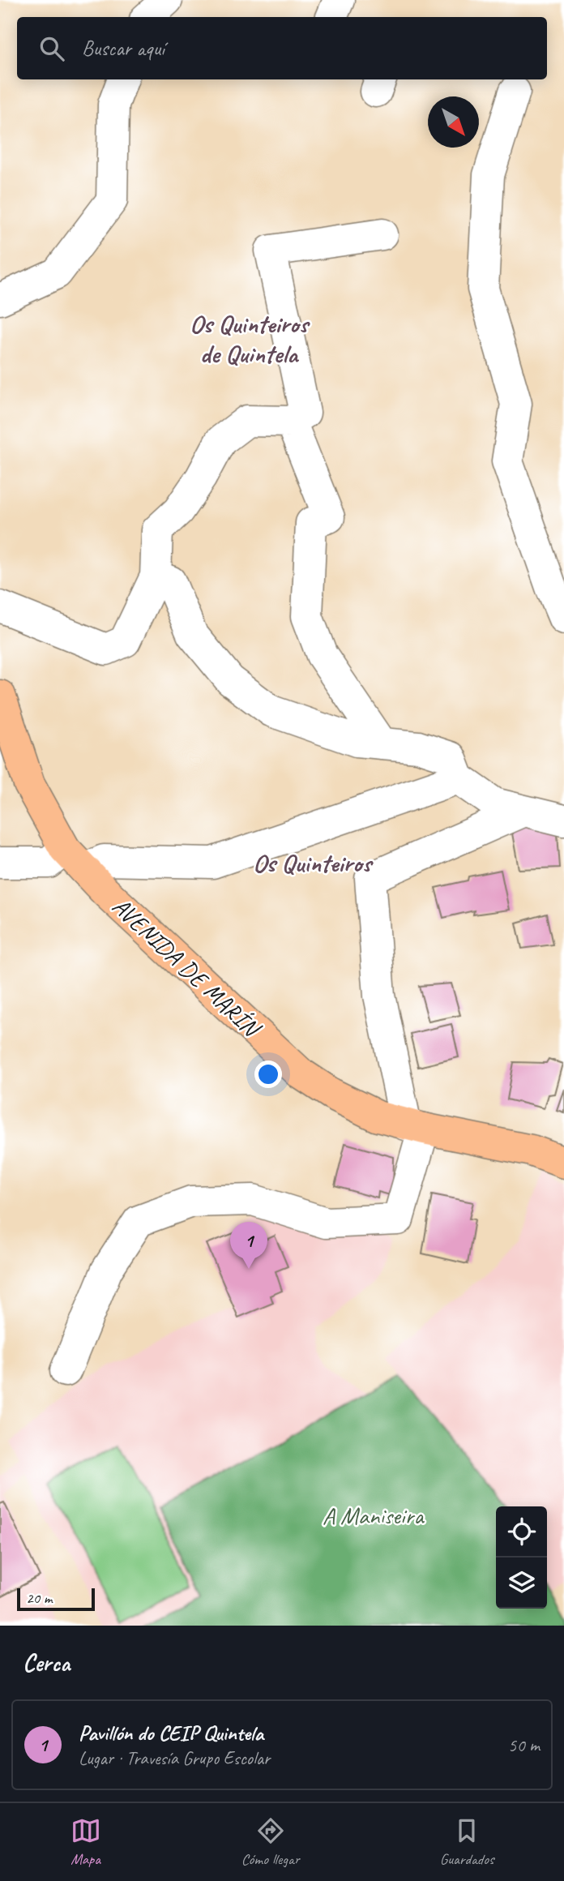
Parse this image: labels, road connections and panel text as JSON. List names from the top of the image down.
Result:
{
  "streets": {
    "main road": ["AVENIDA DE MARÍN"]
  },
  "districts": ["Os Quinteiros de Quintela", "Os Quinteiros"],
  "parks": ["A Maniseira"],
  "scale_bar": "20 m",
  "north": "bottom right",
  "page": {
    "search": "Buscar aquí",
    "pins": "1",
    "scale": "20 m",
    "heading": "Cerca",
    "list": [
      {
        "mark": "1",
        "name": "Pavillón do CEIP Quintela",
        "note": "Lugar · Travesía Grupo Escolar",
        "value": "50 m"
      }
    ],
    "nav": ["Mapa", "Cómo llegar", "Guardados"]
  }
}
